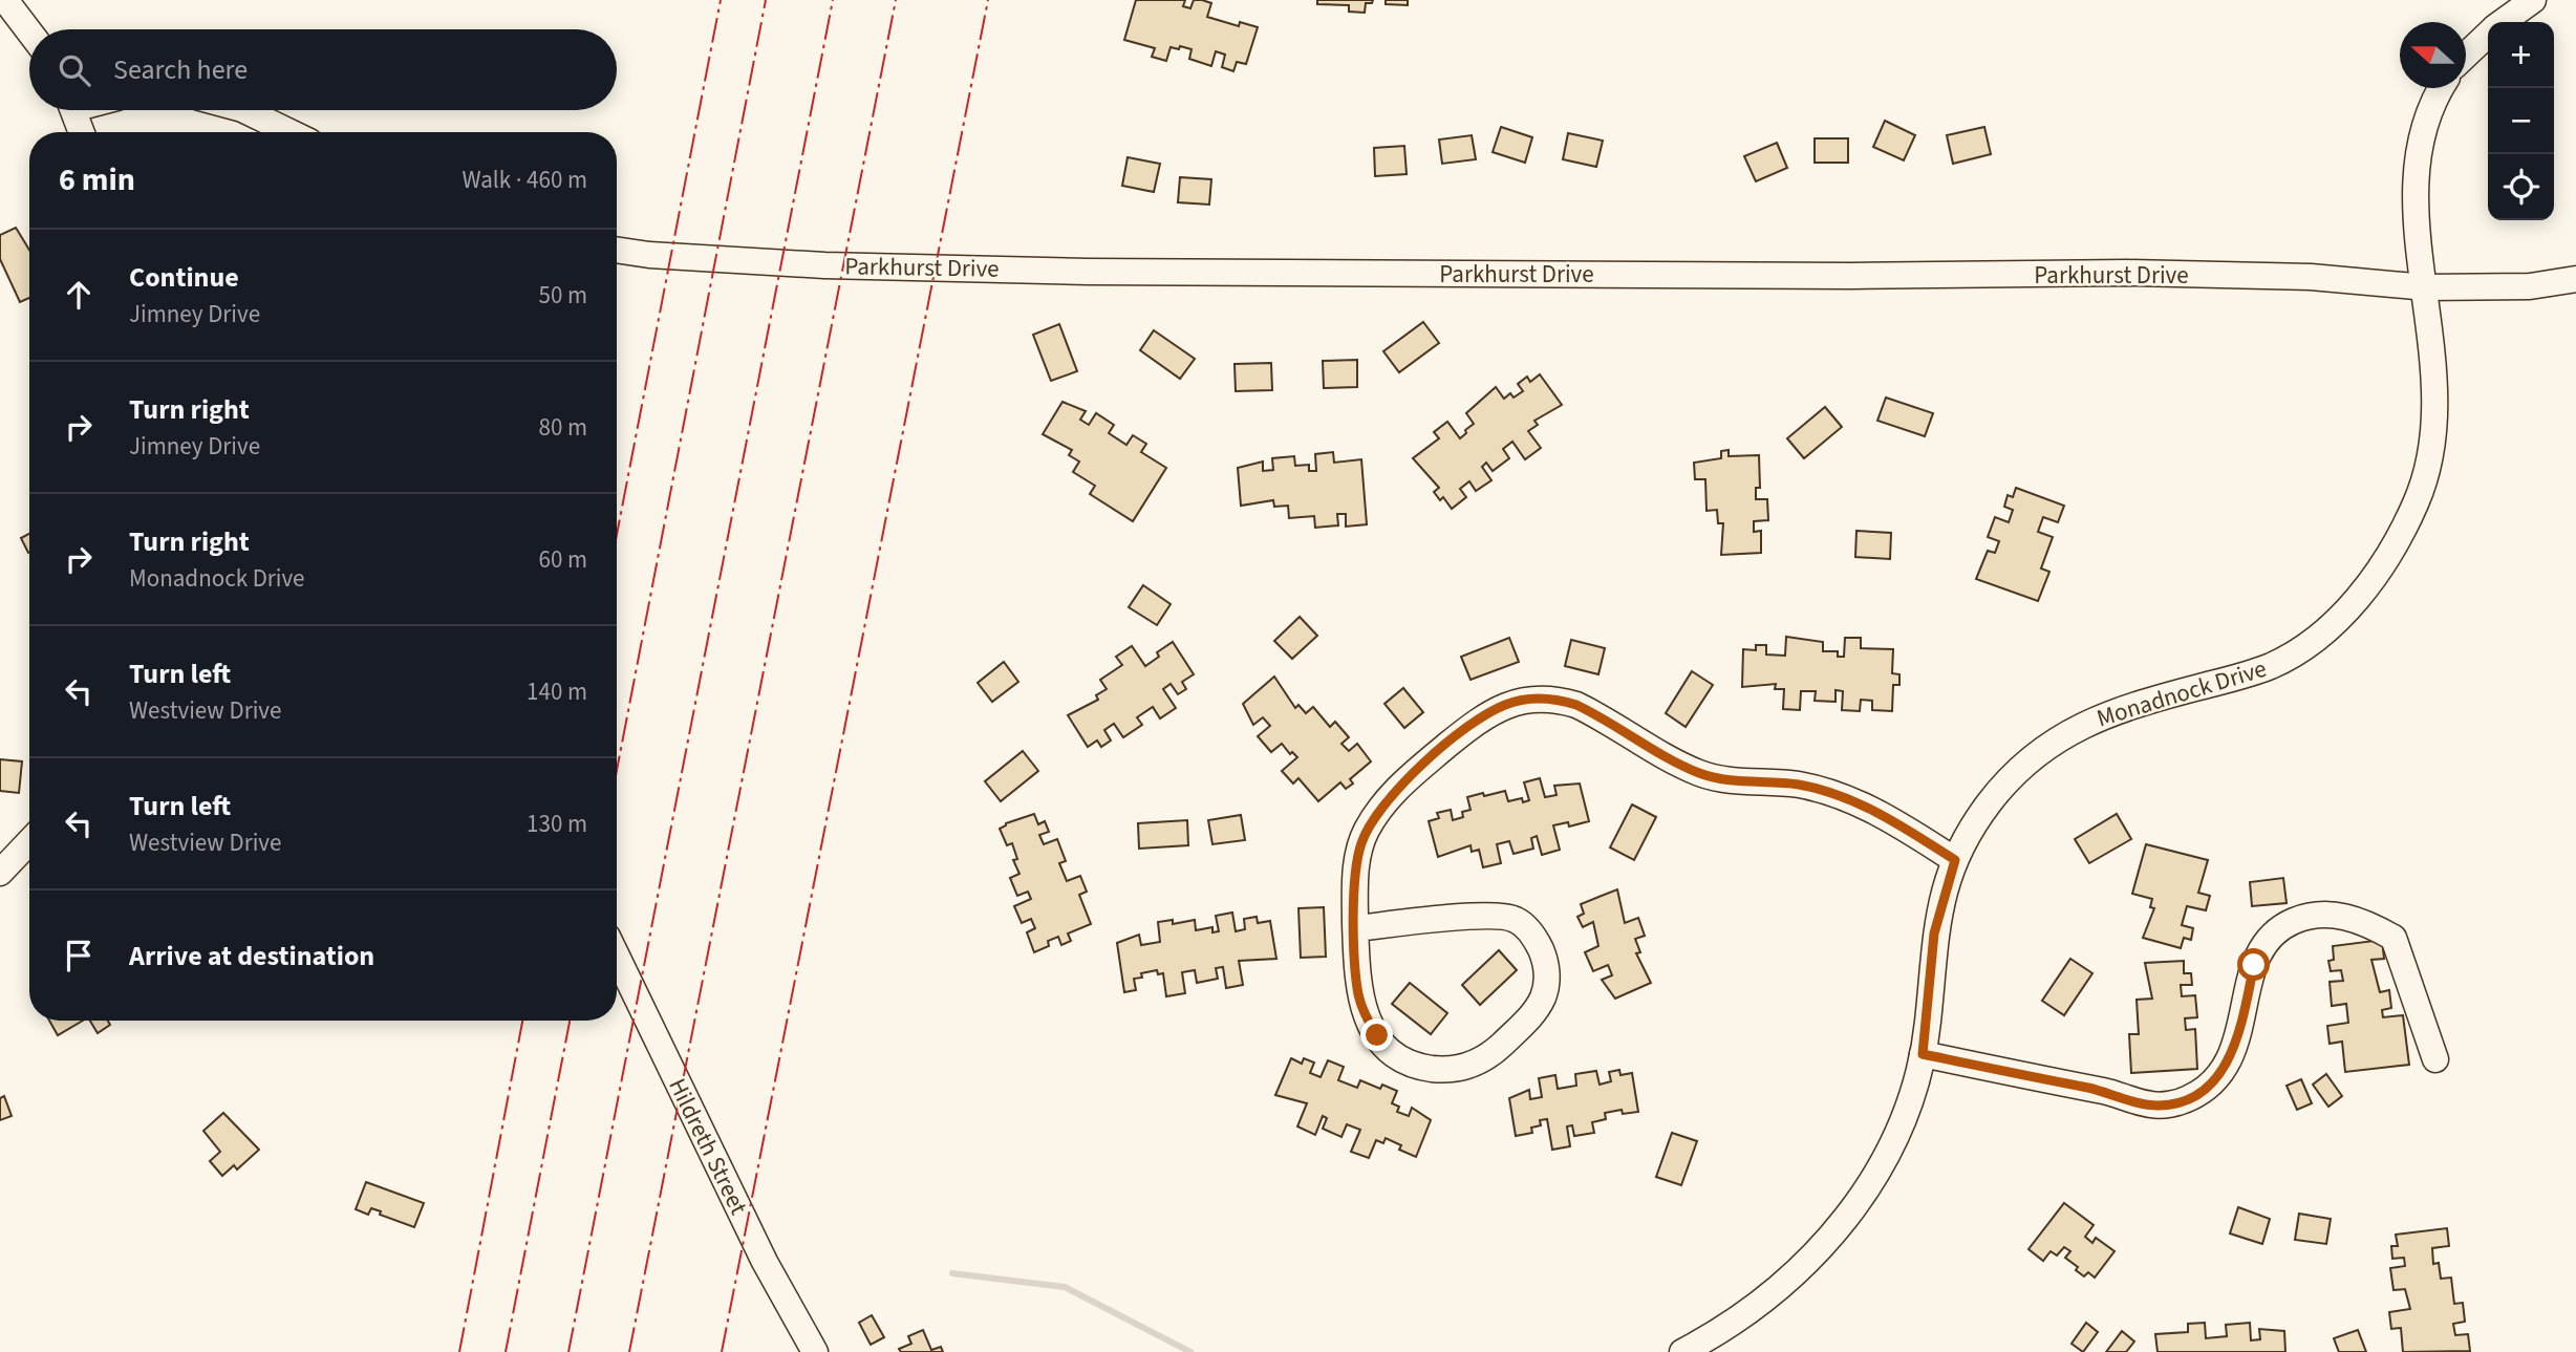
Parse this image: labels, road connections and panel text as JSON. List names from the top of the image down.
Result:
{
  "streets": {
    "street": ["Parkhurst Drive", "Monadnock Drive", "Hildreth Street"]
  },
  "crossings": [
    ["Parkhurst Drive", "Monadnock Drive"]
  ],
  "north": "left",
  "page": {
    "map_buttons": ["+", "−"],
    "search": "Search here",
    "heading": ["6 min", "Walk · 460 m"],
    "list": [
      ["Continue", "Jimney Drive", "50 m"],
      ["Turn right", "Jimney Drive", "80 m"],
      ["Turn right", "Monadnock Drive", "60 m"],
      ["Turn left", "Westview Drive", "140 m"],
      ["Turn left", "Westview Drive", "130 m"],
      "Arrive at destination"
    ]
  }
}
